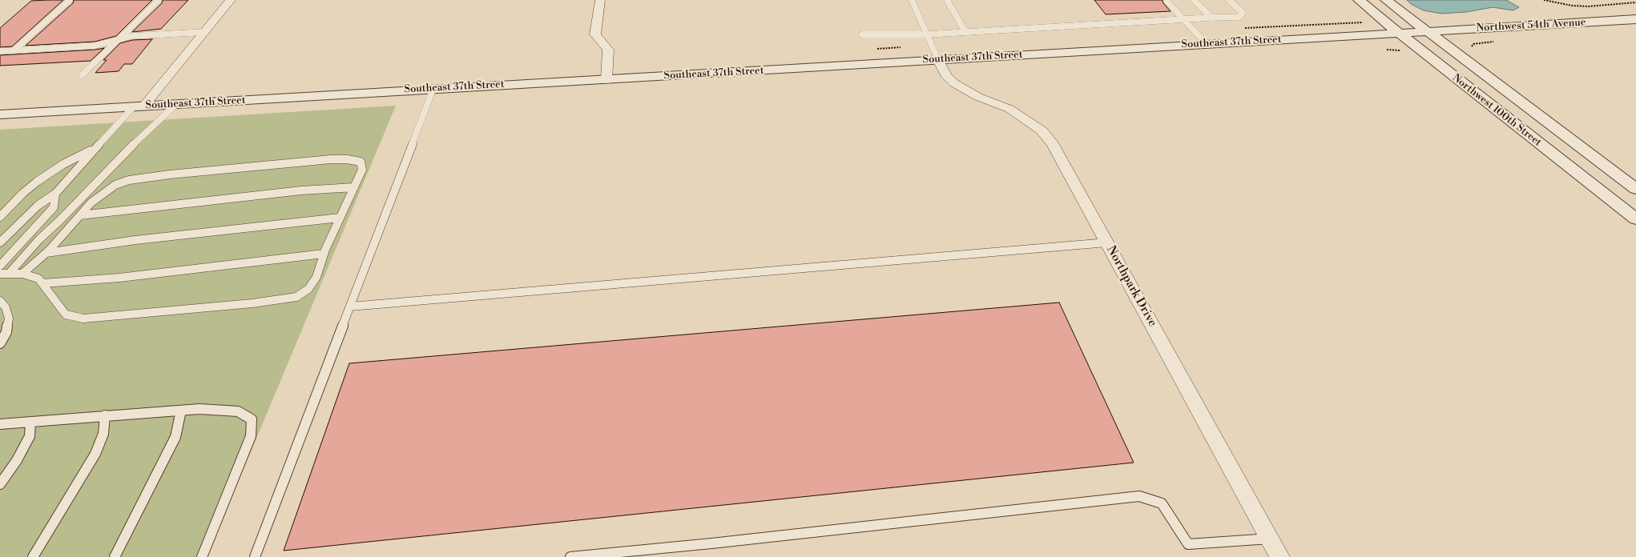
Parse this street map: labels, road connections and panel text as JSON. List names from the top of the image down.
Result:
{
  "streets": {
    "street": [
      "Northwest 54th Avenue",
      "Southeast 37th Street",
      "Northwest 100th Street",
      "Northpark Drive"
    ]
  },
  "crossings": [
    ["Northwest 54th Avenue", "Southeast 37th Street"],
    ["Northwest 54th Avenue", "Northwest 100th Street"],
    ["Southeast 37th Street", "Northwest 100th Street"],
    ["Southeast 37th Street", "Northpark Drive"]
  ]
}
